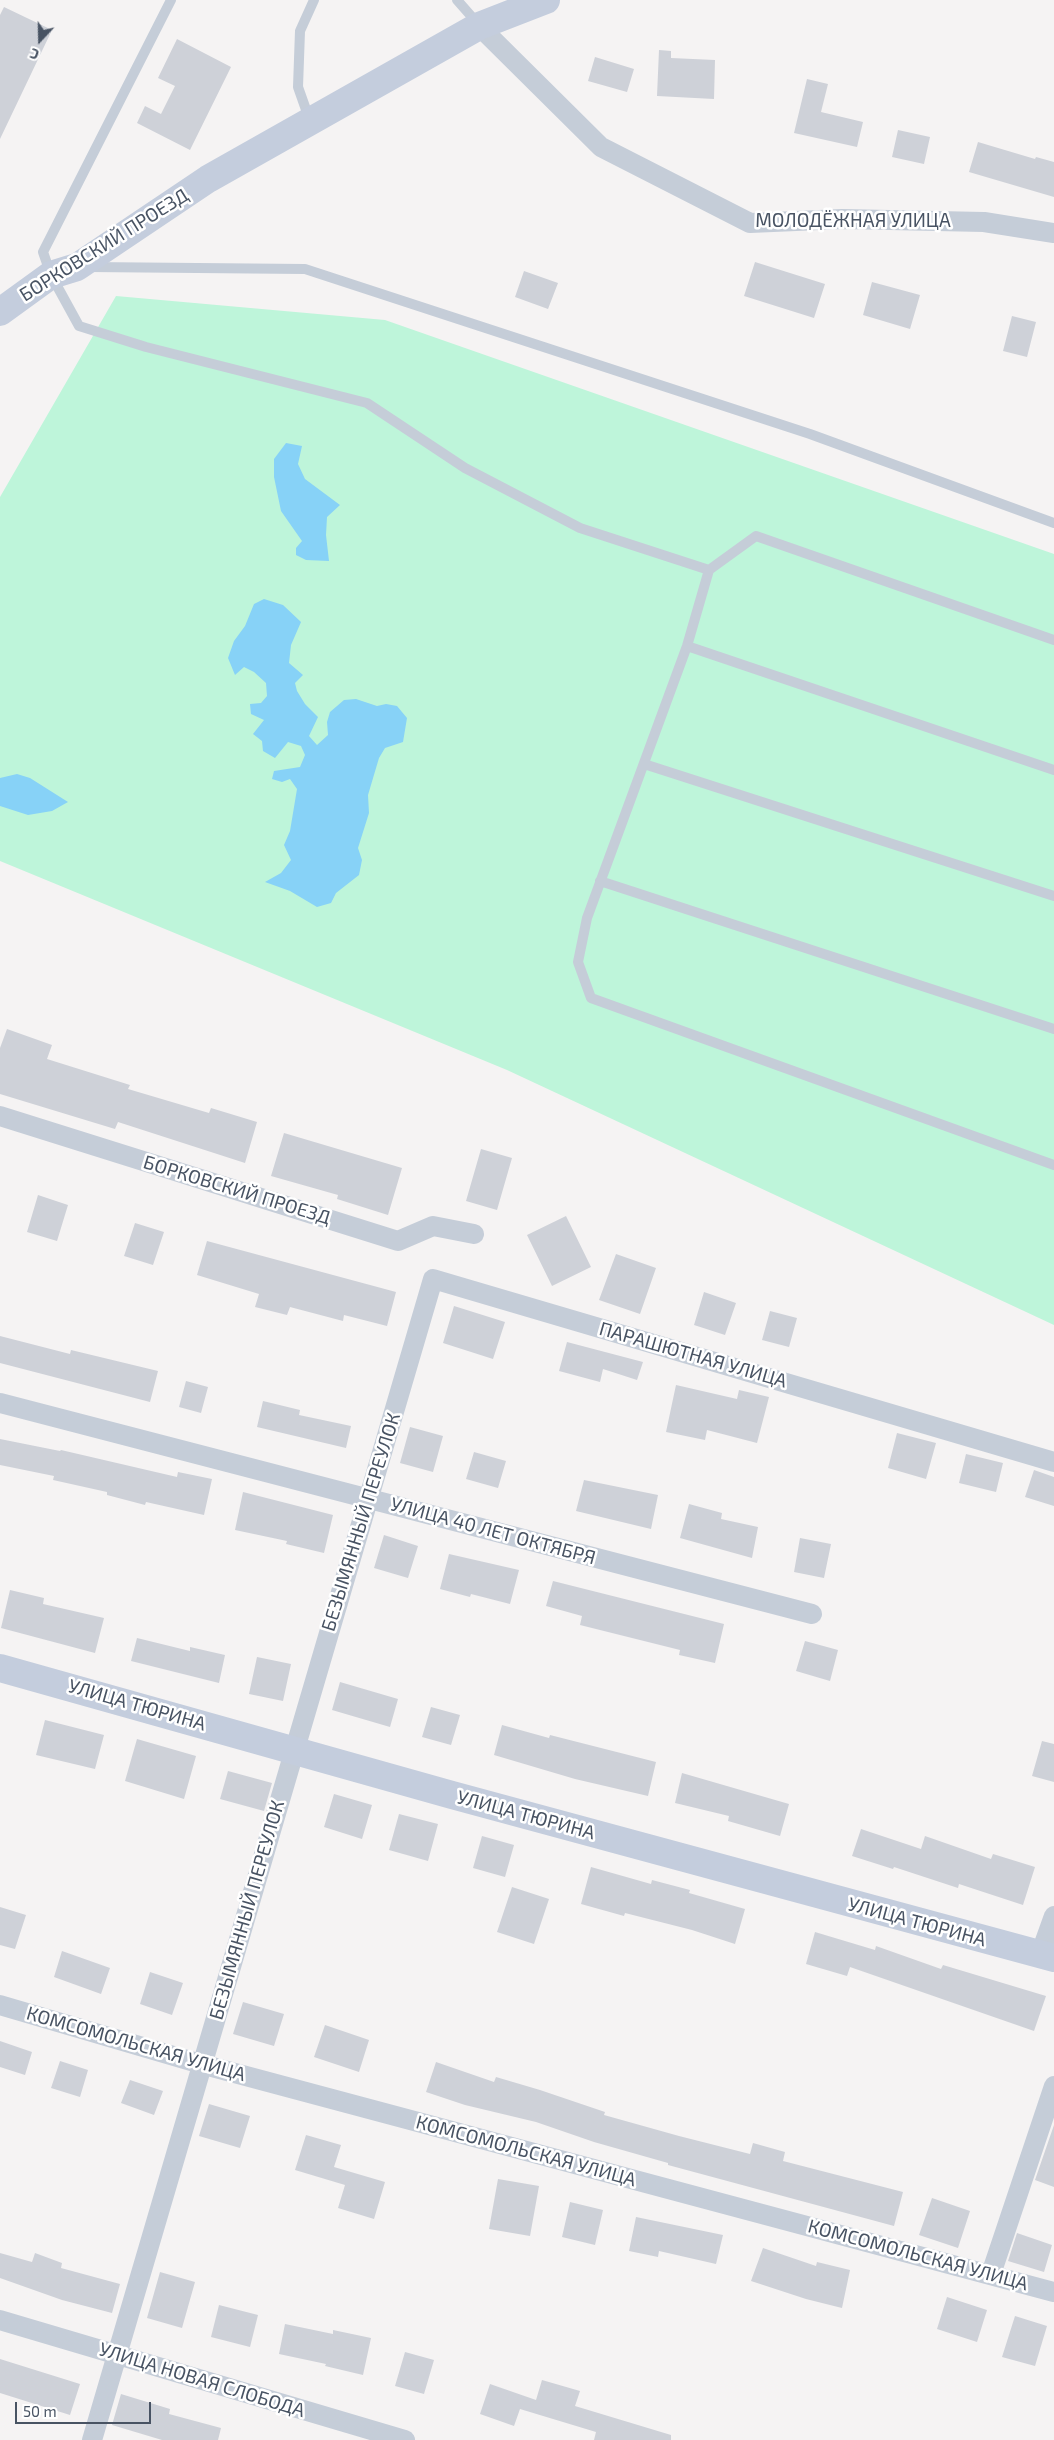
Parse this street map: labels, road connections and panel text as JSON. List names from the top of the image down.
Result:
{
  "streets": {
    "street": [
      "МОЛОДЁЖНАЯ УЛИЦА",
      "БОРКОВСКИЙ ПРОЕЗД",
      "ПАРАШЮТНАЯ УЛИЦА",
      "БЕЗЫМЯННЫЙ ПЕРЕУЛОК",
      "УЛИЦА 40 ЛЕТ ОКТЯБРЯ",
      "УЛИЦА ТЮРИНА",
      "КОМСОМОЛЬСКАЯ УЛИЦА",
      "УЛИЦА НОВАЯ СЛОБОДА"
    ]
  },
  "crossings": [
    ["МОЛОДЁЖНАЯ УЛИЦА", "БОРКОВСКИЙ ПРОЕЗД"],
    ["ПАРАШЮТНАЯ УЛИЦА", "БЕЗЫМЯННЫЙ ПЕРЕУЛОК"],
    ["БЕЗЫМЯННЫЙ ПЕРЕУЛОК", "УЛИЦА 40 ЛЕТ ОКТЯБРЯ"],
    ["БЕЗЫМЯННЫЙ ПЕРЕУЛОК", "УЛИЦА ТЮРИНА"],
    ["БЕЗЫМЯННЫЙ ПЕРЕУЛОК", "КОМСОМОЛЬСКАЯ УЛИЦА"],
    ["БЕЗЫМЯННЫЙ ПЕРЕУЛОК", "УЛИЦА НОВАЯ СЛОБОДА"]
  ],
  "scale_bar": "50 m",
  "north": "bottom"
}
